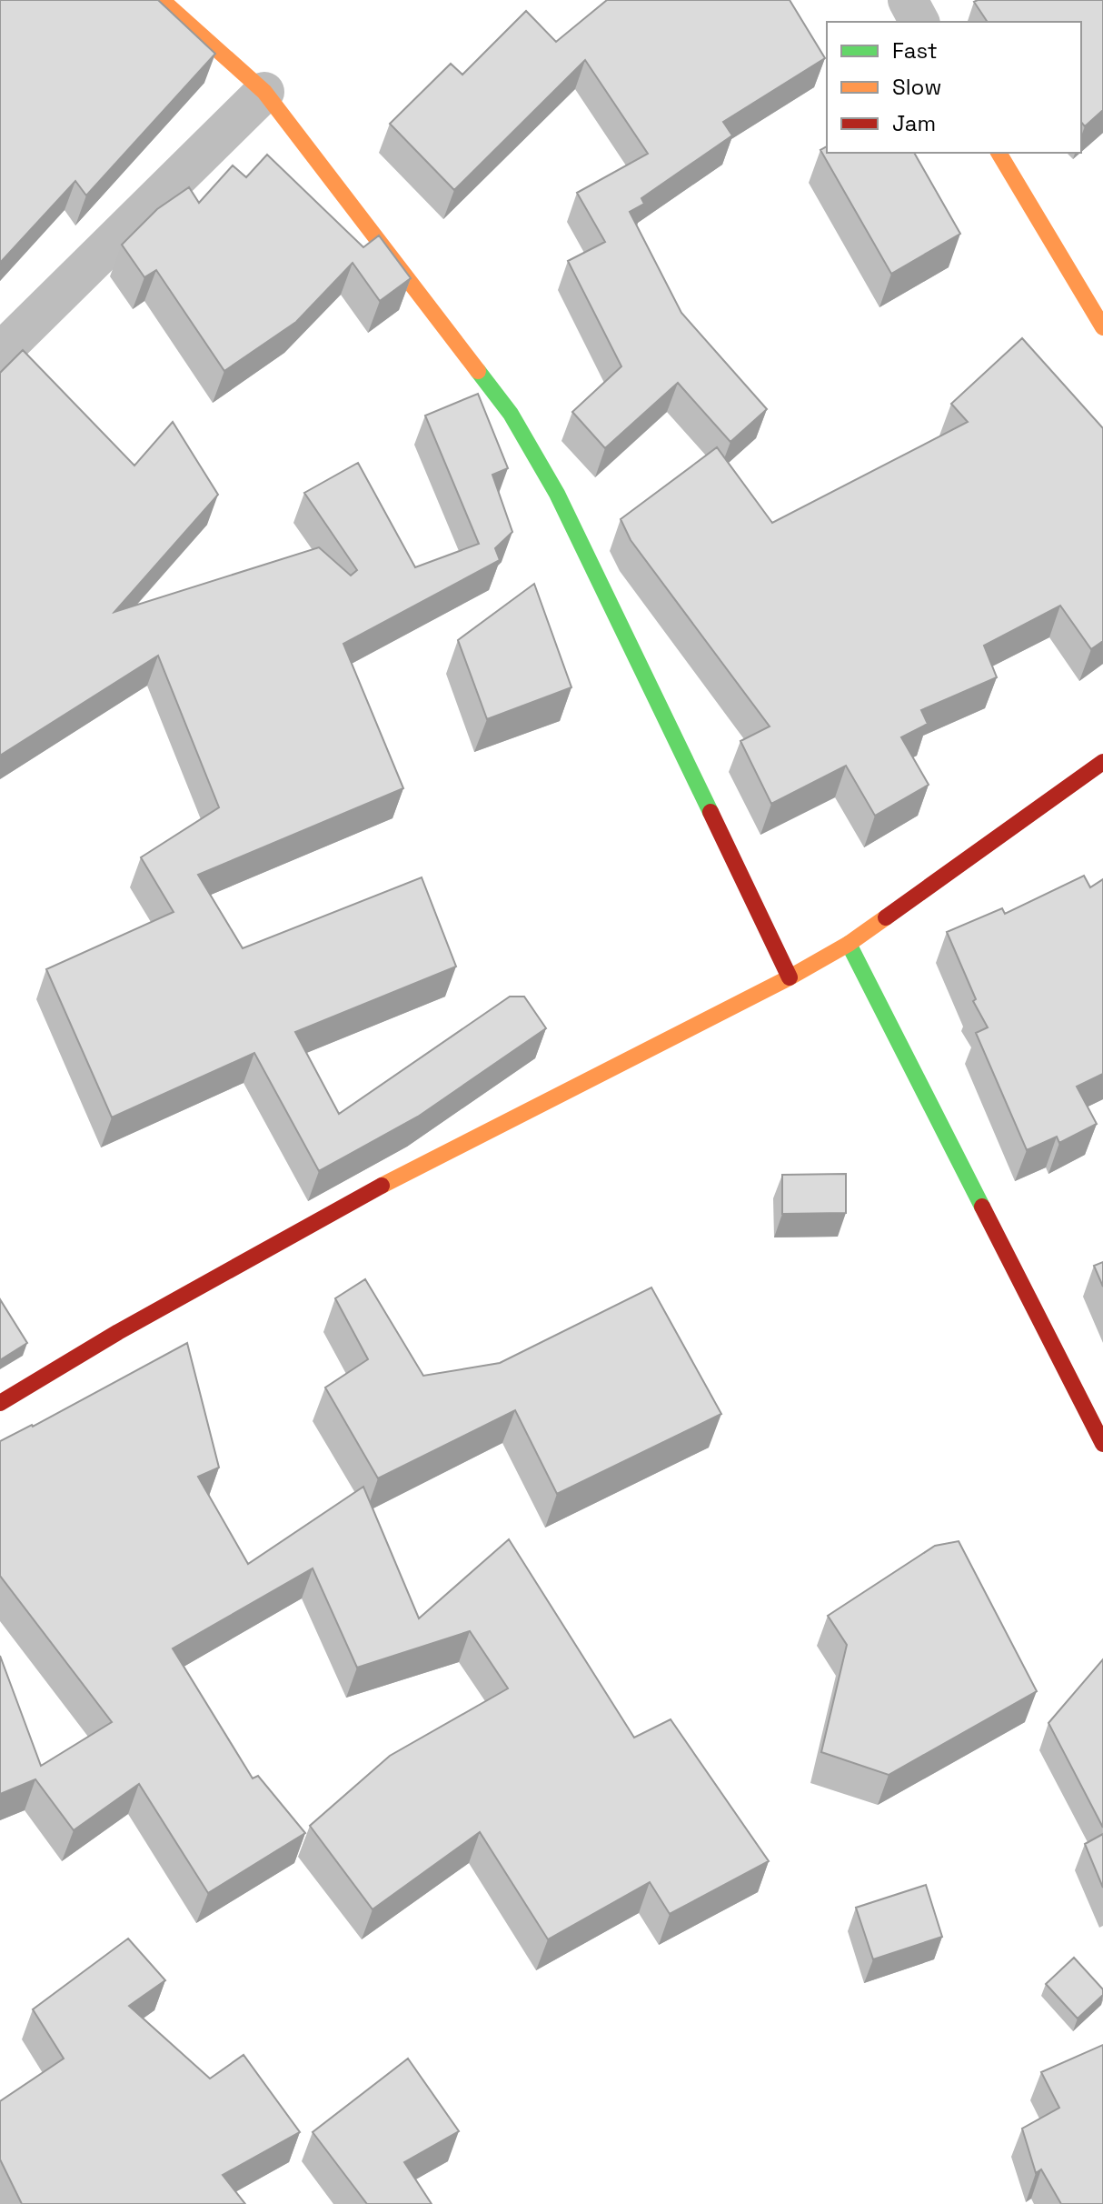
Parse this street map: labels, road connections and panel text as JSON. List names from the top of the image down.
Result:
{
  "legend": ["Fast", "Slow", "Jam"]
}
